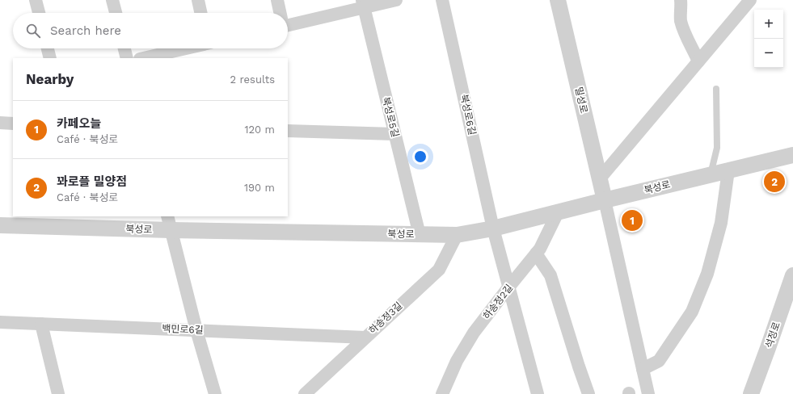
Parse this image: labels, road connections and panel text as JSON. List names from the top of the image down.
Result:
{
  "streets": {
    "street": [
      "밀성로",
      "북성로6길",
      "북성로5길",
      "북성로",
      "하송정2길",
      "하송정3길",
      "백민로6길",
      "석정로"
    ]
  },
  "crossings": [
    ["밀성로", "북성로"],
    ["북성로6길", "북성로"],
    ["북성로6길", "하송정2길"],
    ["북성로5길", "북성로"],
    ["북성로", "하송정2길"],
    ["북성로", "하송정3길"],
    ["하송정3길", "백민로6길"]
  ],
  "page": {
    "map_buttons": ["+", "−"],
    "search": "Search here",
    "heading": ["Nearby", "2 results"],
    "list": [
      {
        "mark": "1",
        "name": "카페오늘",
        "note": "Café · 북성로",
        "value": "120 m"
      },
      {
        "mark": "2",
        "name": "꽈로플 밀양점",
        "note": "Café · 북성로",
        "value": "190 m"
      }
    ],
    "pins": ["2", "1"]
  }
}
